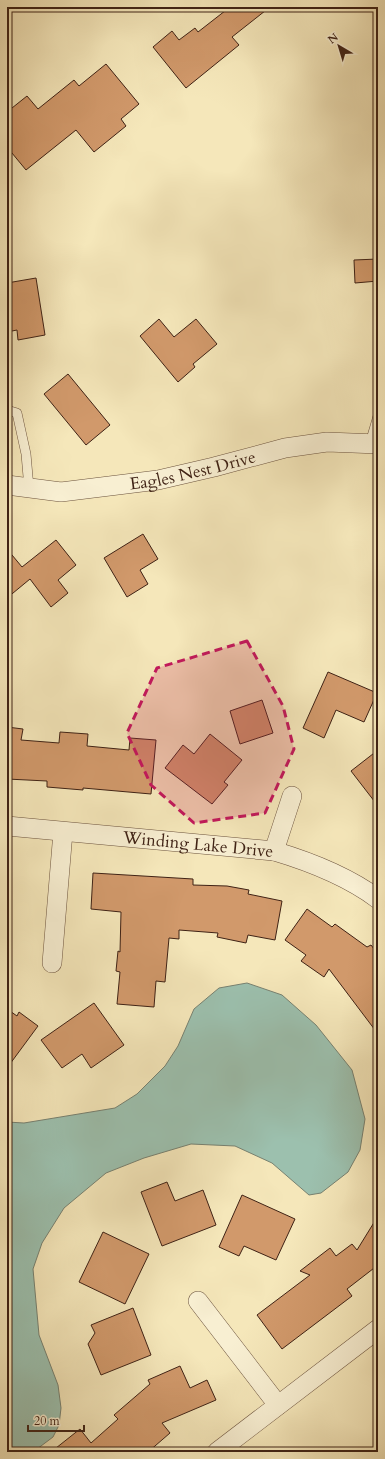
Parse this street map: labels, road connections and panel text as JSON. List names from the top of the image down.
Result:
{
  "streets": {
    "street": ["Eagles Nest Drive", "Winding Lake Drive"]
  },
  "scale_bar": "20 m",
  "north": "top left"
}
